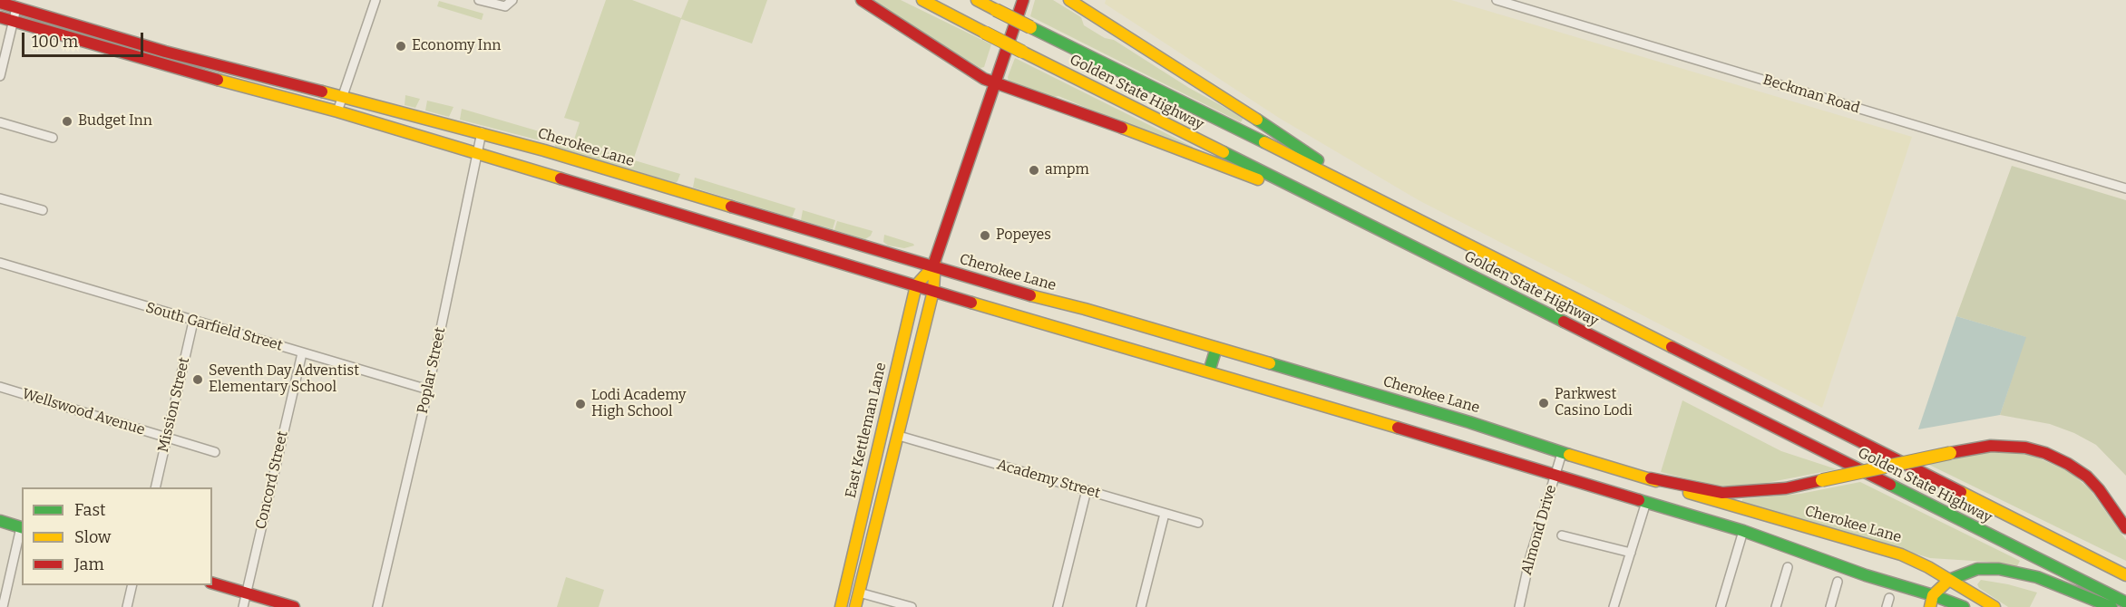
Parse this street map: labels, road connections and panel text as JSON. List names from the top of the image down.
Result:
{
  "streets": {
    "main road": ["Golden State Highway", "Cherokee Lane", "East Kettleman Lane"],
    "street": [
      "Beckman Road",
      "South Garfield Street",
      "Poplar Street",
      "Mission Street",
      "Wellswood Avenue",
      "Academy Street",
      "Concord Street",
      "Almond Drive"
    ]
  },
  "crossings": [
    ["Cherokee Lane", "Poplar Street"],
    ["Cherokee Lane", "East Kettleman Lane"],
    ["Cherokee Lane", "Almond Drive"],
    ["South Garfield Street", "Poplar Street"],
    ["South Garfield Street", "Mission Street"],
    ["South Garfield Street", "Concord Street"],
    ["Mission Street", "Wellswood Avenue"],
    ["East Kettleman Lane", "Academy Street"]
  ],
  "places": [
    "Economy Inn",
    "Budget Inn",
    "ampm",
    "Popeyes",
    "Seventh Day Adventist Elementary School",
    "Parkwest Casino Lodi",
    "Lodi Academy High School"
  ],
  "legend": ["Fast", "Slow", "Jam"],
  "scale_bar": "100 m"
}
